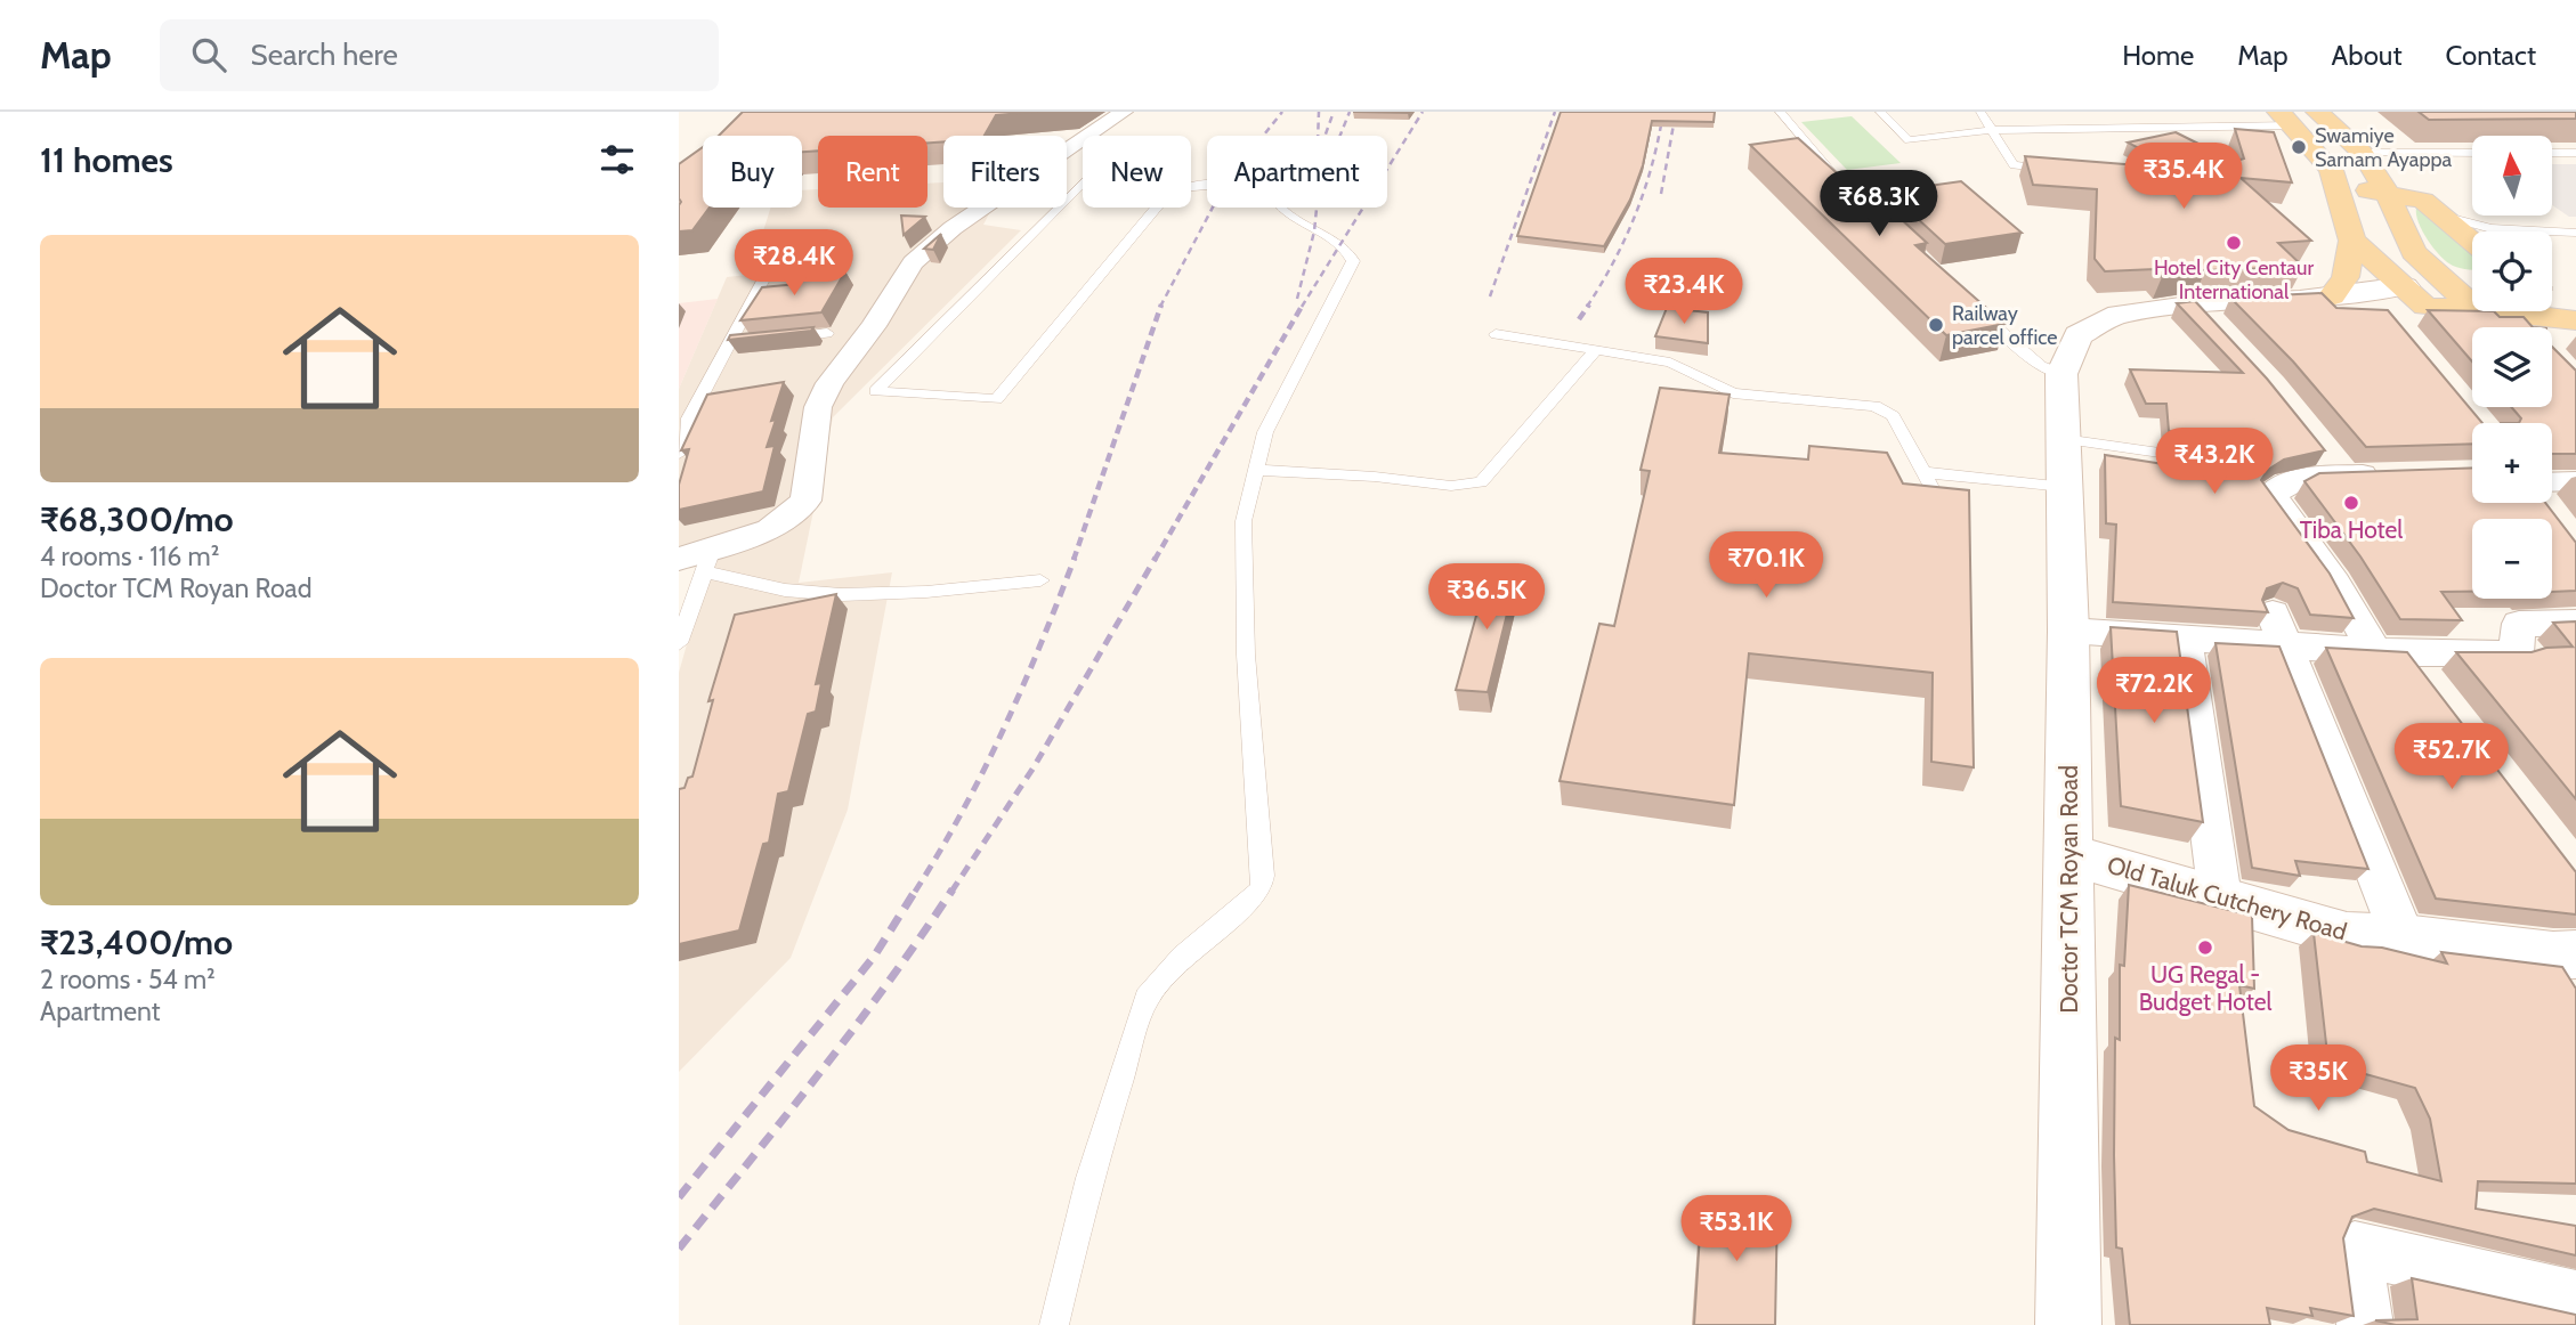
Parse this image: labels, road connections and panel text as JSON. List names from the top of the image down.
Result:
{
  "streets": {
    "main road": ["Doctor TCM Royan Road", "Old Taluk Cutchery Road"]
  },
  "crossings": [
    ["Doctor TCM Royan Road", "Old Taluk Cutchery Road"]
  ],
  "places": [
    "Swamiye Sarnam Ayappa",
    "Hotel City Centaur International",
    "Railway parcel office",
    "Tiba Hotel",
    "UG Regal - Budget Hotel"
  ],
  "north": "top",
  "page": {
    "header": "Map",
    "search": "Search here",
    "nav": [
      "Home",
      "Map",
      "About",
      "Contact"
    ],
    "heading": "11 homes",
    "map_buttons": ["+", "−"],
    "chip": [
      "Buy",
      "Rent",
      "Filters",
      "New",
      "Apartment"
    ],
    "price": [
      "₹35.4K",
      "₹68.3K",
      "₹28.4K",
      "₹23.4K",
      "₹43.2K",
      "₹70.1K",
      "₹36.5K",
      "₹72.2K",
      "₹52.7K",
      "₹35K",
      "₹53.1K"
    ],
    "list": [
      {
        "name": "₹68,300/mo",
        "note": "4 rooms · 116 m² · Doctor TCM Royan Road"
      },
      {
        "name": "₹23,400/mo",
        "note": "2 rooms · 54 m² · Apartment"
      }
    ]
  }
}
